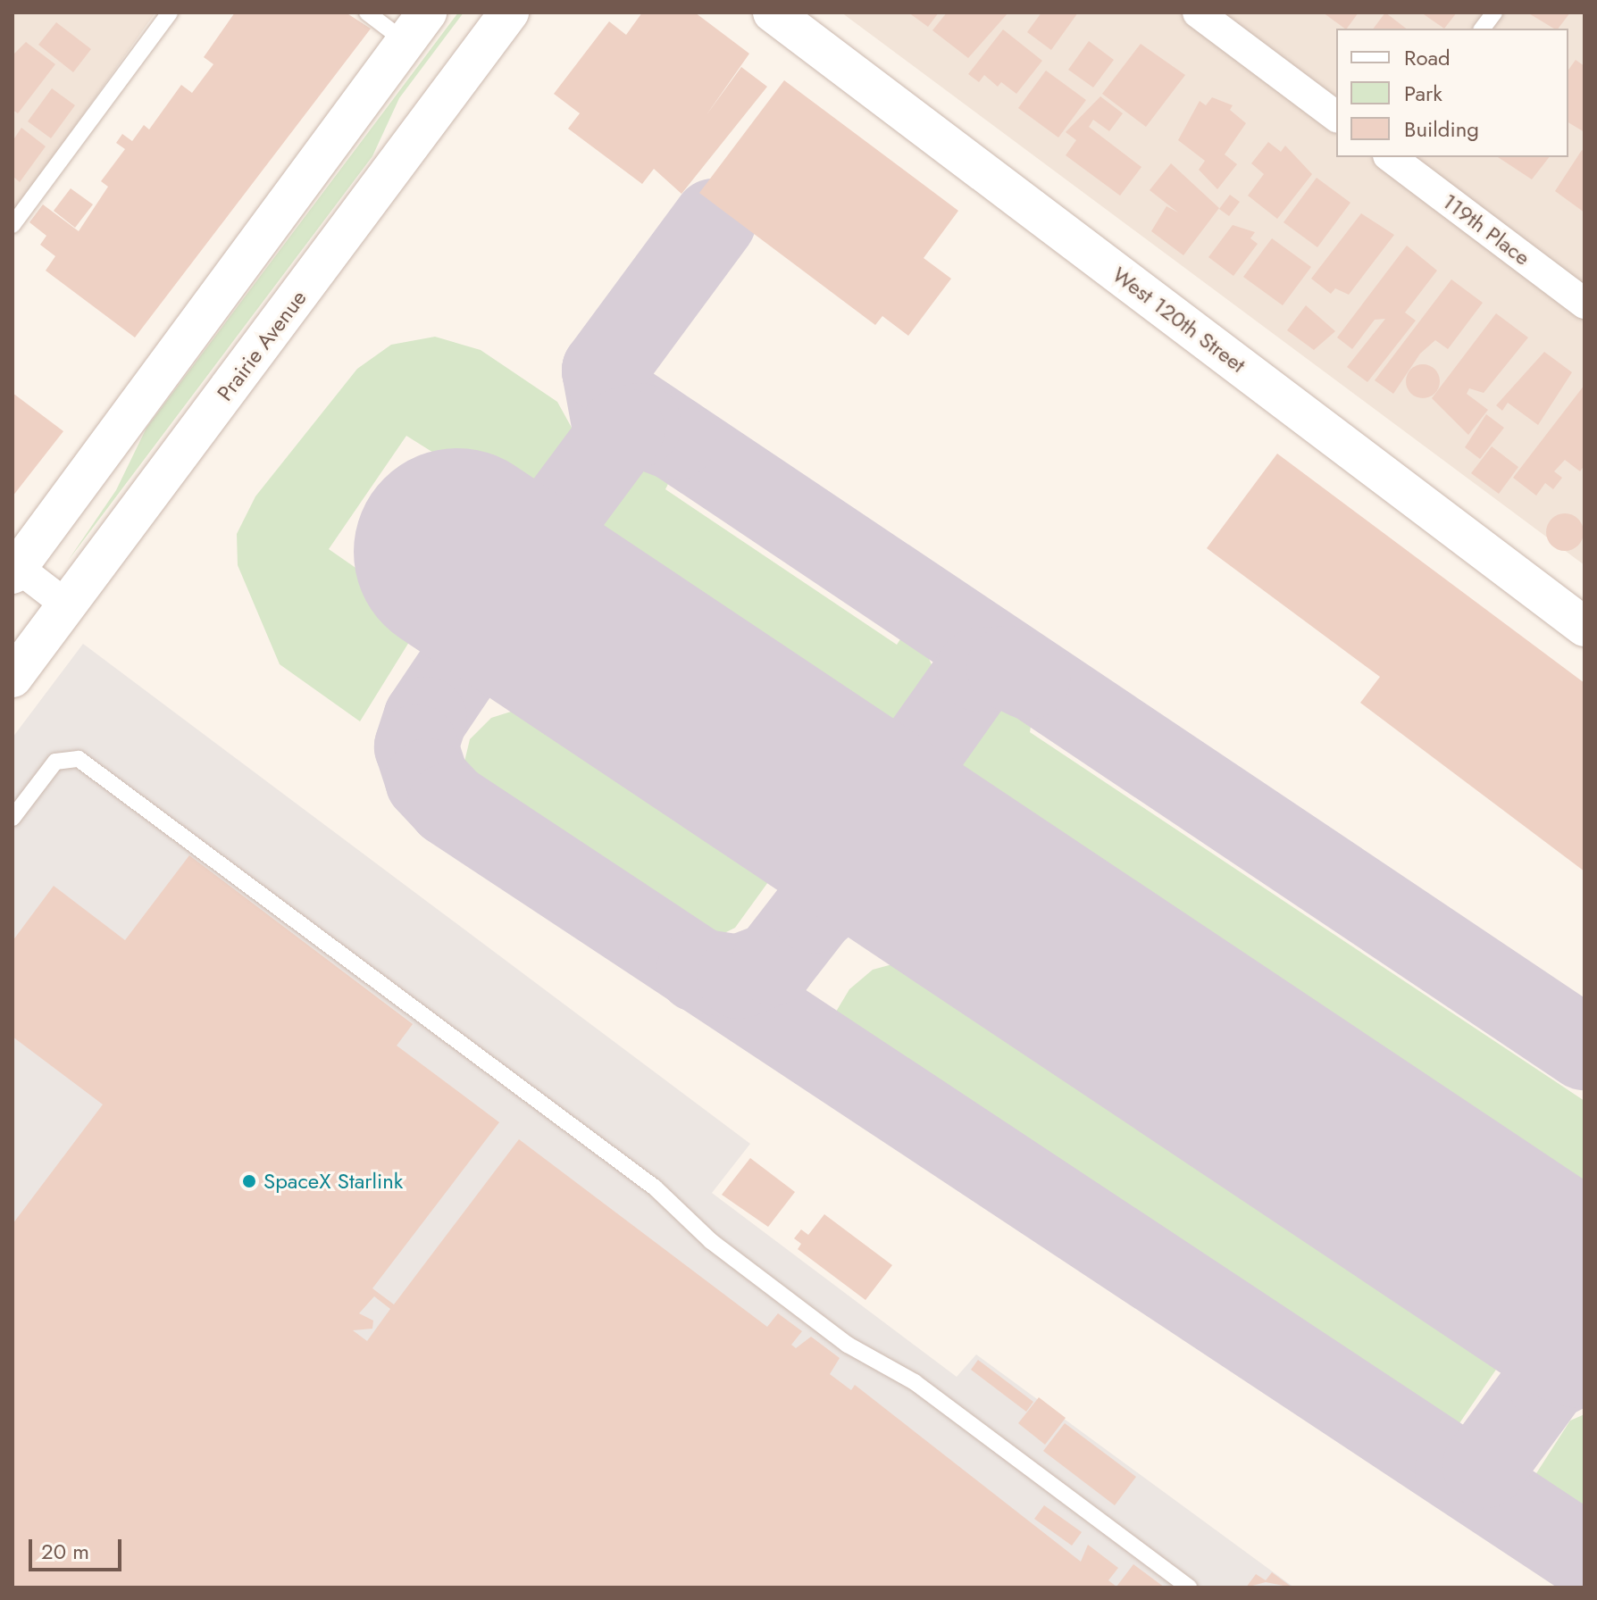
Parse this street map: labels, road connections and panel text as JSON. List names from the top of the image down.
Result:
{
  "streets": {
    "main road": ["West 120th Street", "Prairie Avenue"],
    "street": ["119th Place"]
  },
  "places": ["SpaceX Starlink"],
  "legend": ["Road", "Park", "Building"],
  "scale_bar": "20 m"
}
